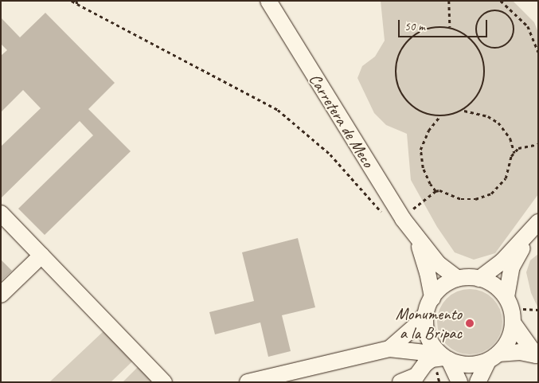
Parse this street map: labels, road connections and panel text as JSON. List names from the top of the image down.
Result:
{
  "streets": {
    "street": ["Carretera de Meco"]
  },
  "places": ["Monumento a la Bripac"],
  "scale_bar": "50 m"
}
